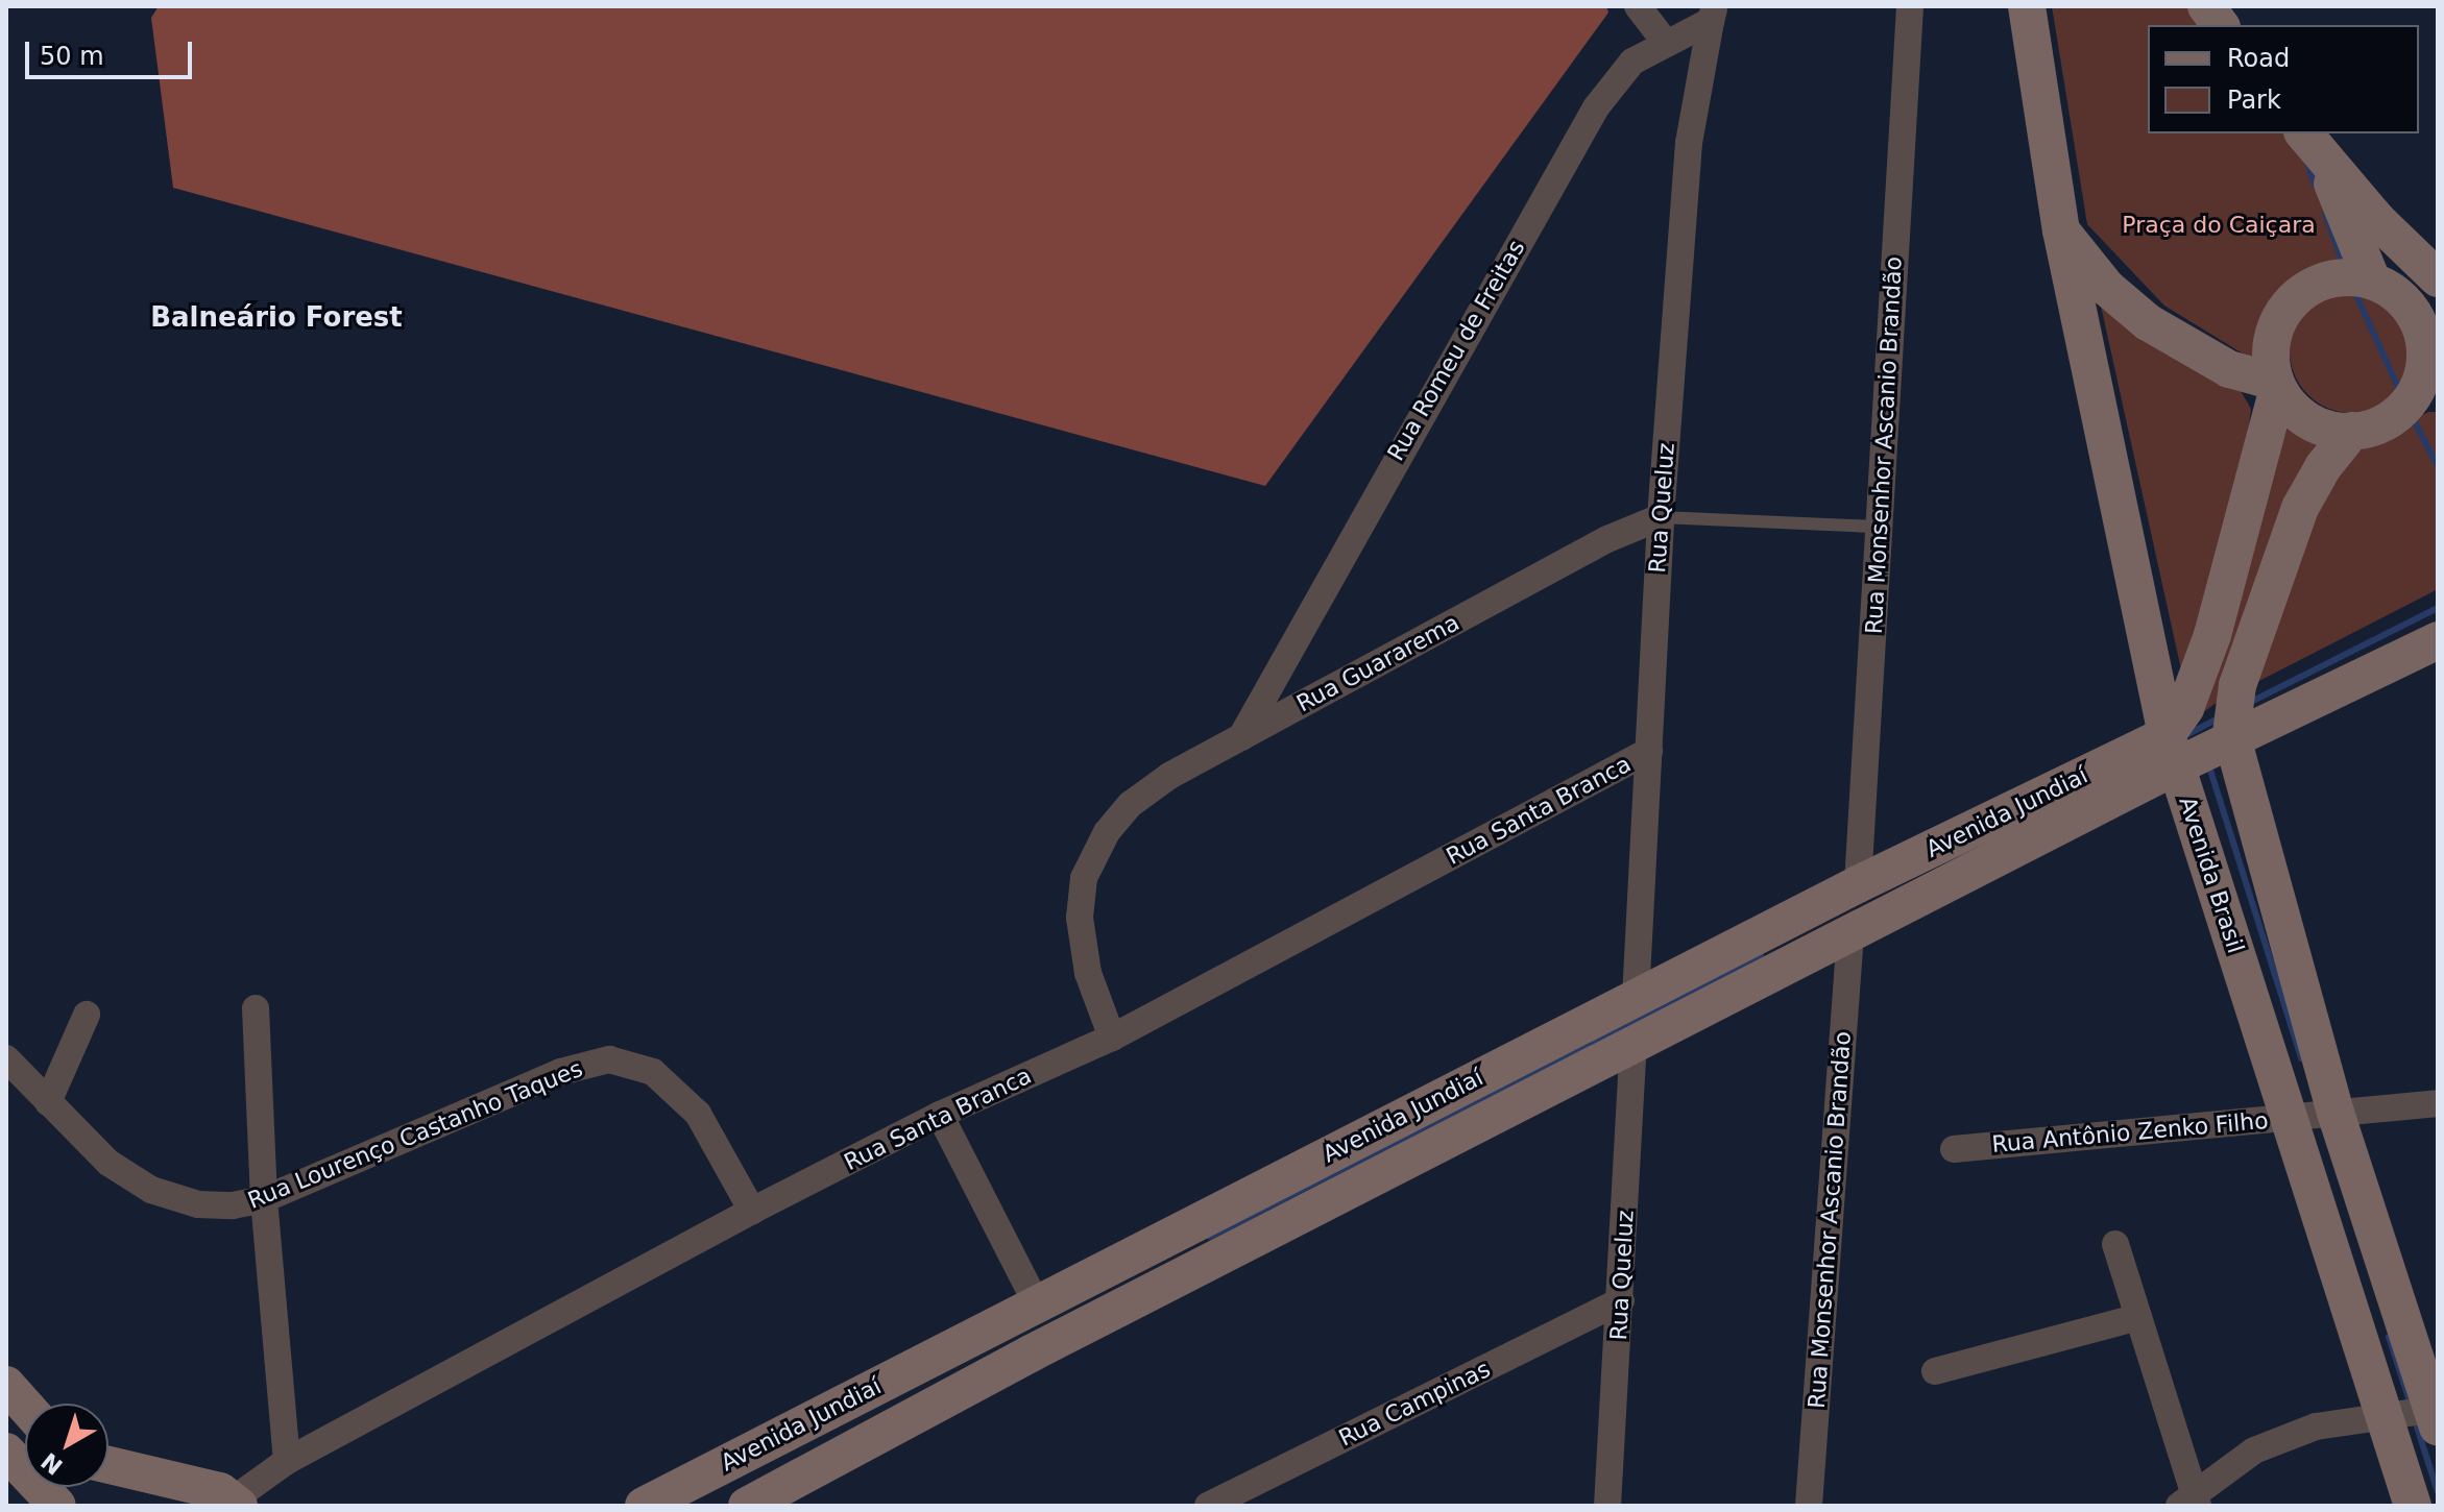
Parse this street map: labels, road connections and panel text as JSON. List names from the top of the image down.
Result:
{
  "streets": {
    "main road": ["Avenida Jundiaí", "Avenida Brasil"],
    "street": [
      "Rua Romeu de Freitas",
      "Rua Monsenhor Ascanio Brandão",
      "Rua Queluz",
      "Rua Guararema",
      "Rua Santa Branca",
      "Rua Antônio Zenko Filho",
      "Rua Lourenço Castanho Taques",
      "Rua Campinas"
    ]
  },
  "crossings": [
    ["Rua Romeu de Freitas", "Rua Queluz"],
    ["Rua Romeu de Freitas", "Rua Guararema"],
    ["Rua Monsenhor Ascanio Brandão", "Rua Guararema"],
    ["Rua Monsenhor Ascanio Brandão", "Avenida Jundiaí"],
    ["Rua Queluz", "Rua Guararema"],
    ["Rua Queluz", "Rua Santa Branca"],
    ["Rua Queluz", "Avenida Jundiaí"],
    ["Rua Queluz", "Rua Campinas"],
    ["Rua Guararema", "Rua Santa Branca"],
    ["Rua Santa Branca", "Rua Lourenço Castanho Taques"],
    ["Avenida Jundiaí", "Avenida Brasil"],
    ["Avenida Brasil", "Rua Antônio Zenko Filho"]
  ],
  "districts": ["Balneário Forest"],
  "parks": ["Praça do Caiçara"],
  "legend": ["Road", "Park"],
  "scale_bar": "50 m",
  "north": "bottom left"
}
